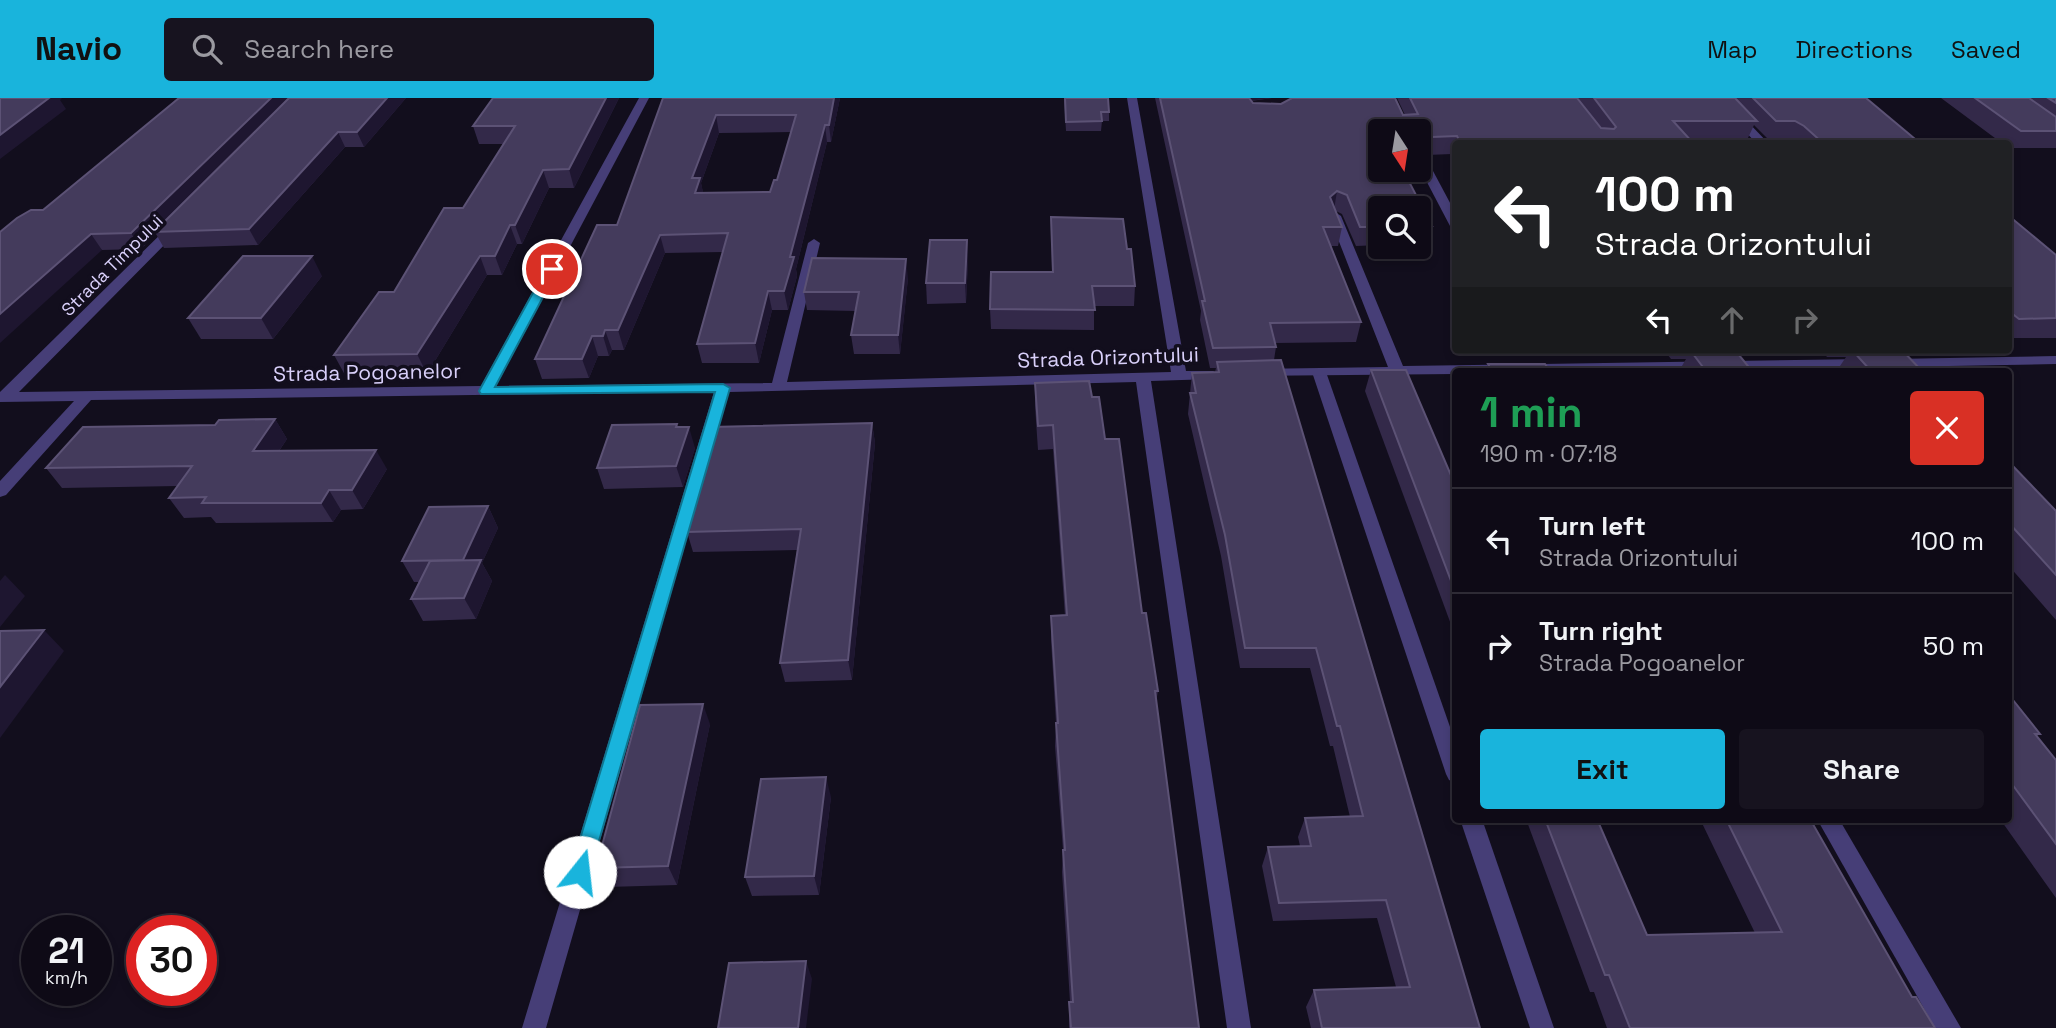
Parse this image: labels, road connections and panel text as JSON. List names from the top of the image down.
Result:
{
  "streets": {
    "street": ["Strada Timpului", "Strada Orizontului", "Strada Pogoanelor"]
  },
  "crossings": [
    ["Strada Timpului", "Strada Pogoanelor"],
    ["Strada Orizontului", "Strada Pogoanelor"]
  ],
  "north": "bottom",
  "page": {
    "header": "Navio",
    "search": "Search here",
    "nav": ["Map", "Directions", "Saved"],
    "turn": ["100 m", "Strada Orizontului"],
    "heading": ["1 min", "190 m · 07:18"],
    "list": [
      {
        "name": "Turn left",
        "note": "Strada Orizontului",
        "value": "100 m"
      },
      {
        "name": "Turn right",
        "note": "Strada Pogoanelor",
        "value": "50 m"
      }
    ],
    "buttons": ["Exit", "Share"],
    "speed": "21 km/h",
    "limit": "30"
  }
}
